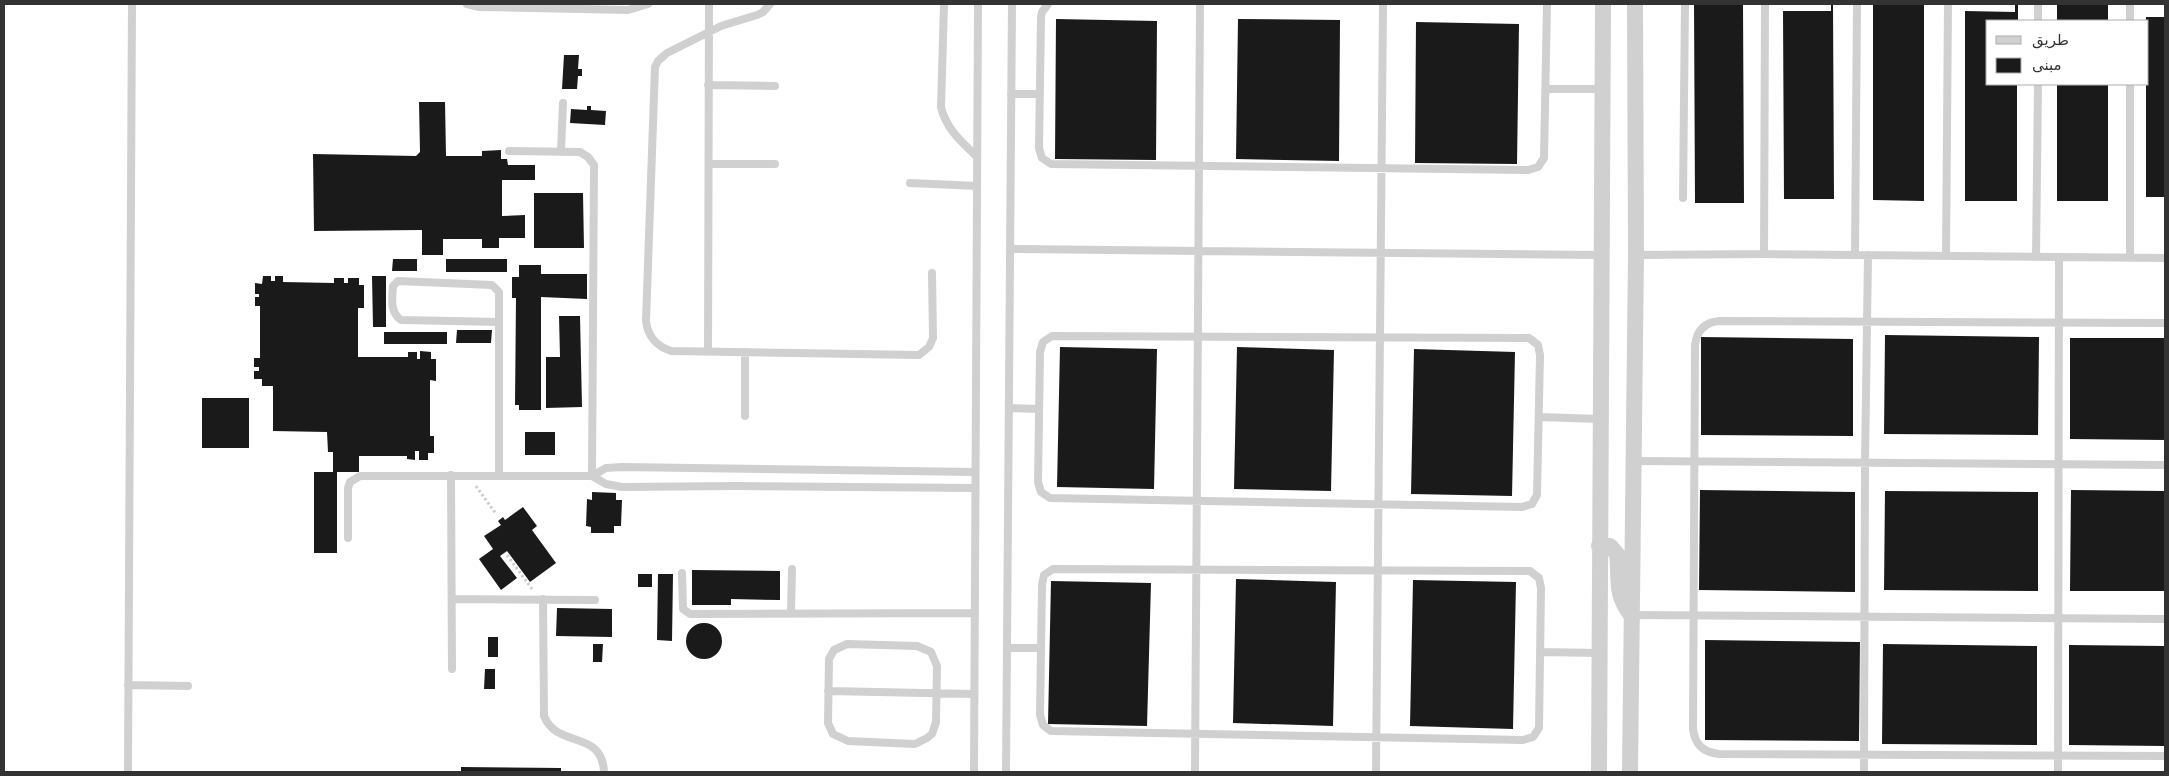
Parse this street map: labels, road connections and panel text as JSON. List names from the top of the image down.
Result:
{
  "legend": ["طريق", "مبنى"]
}
